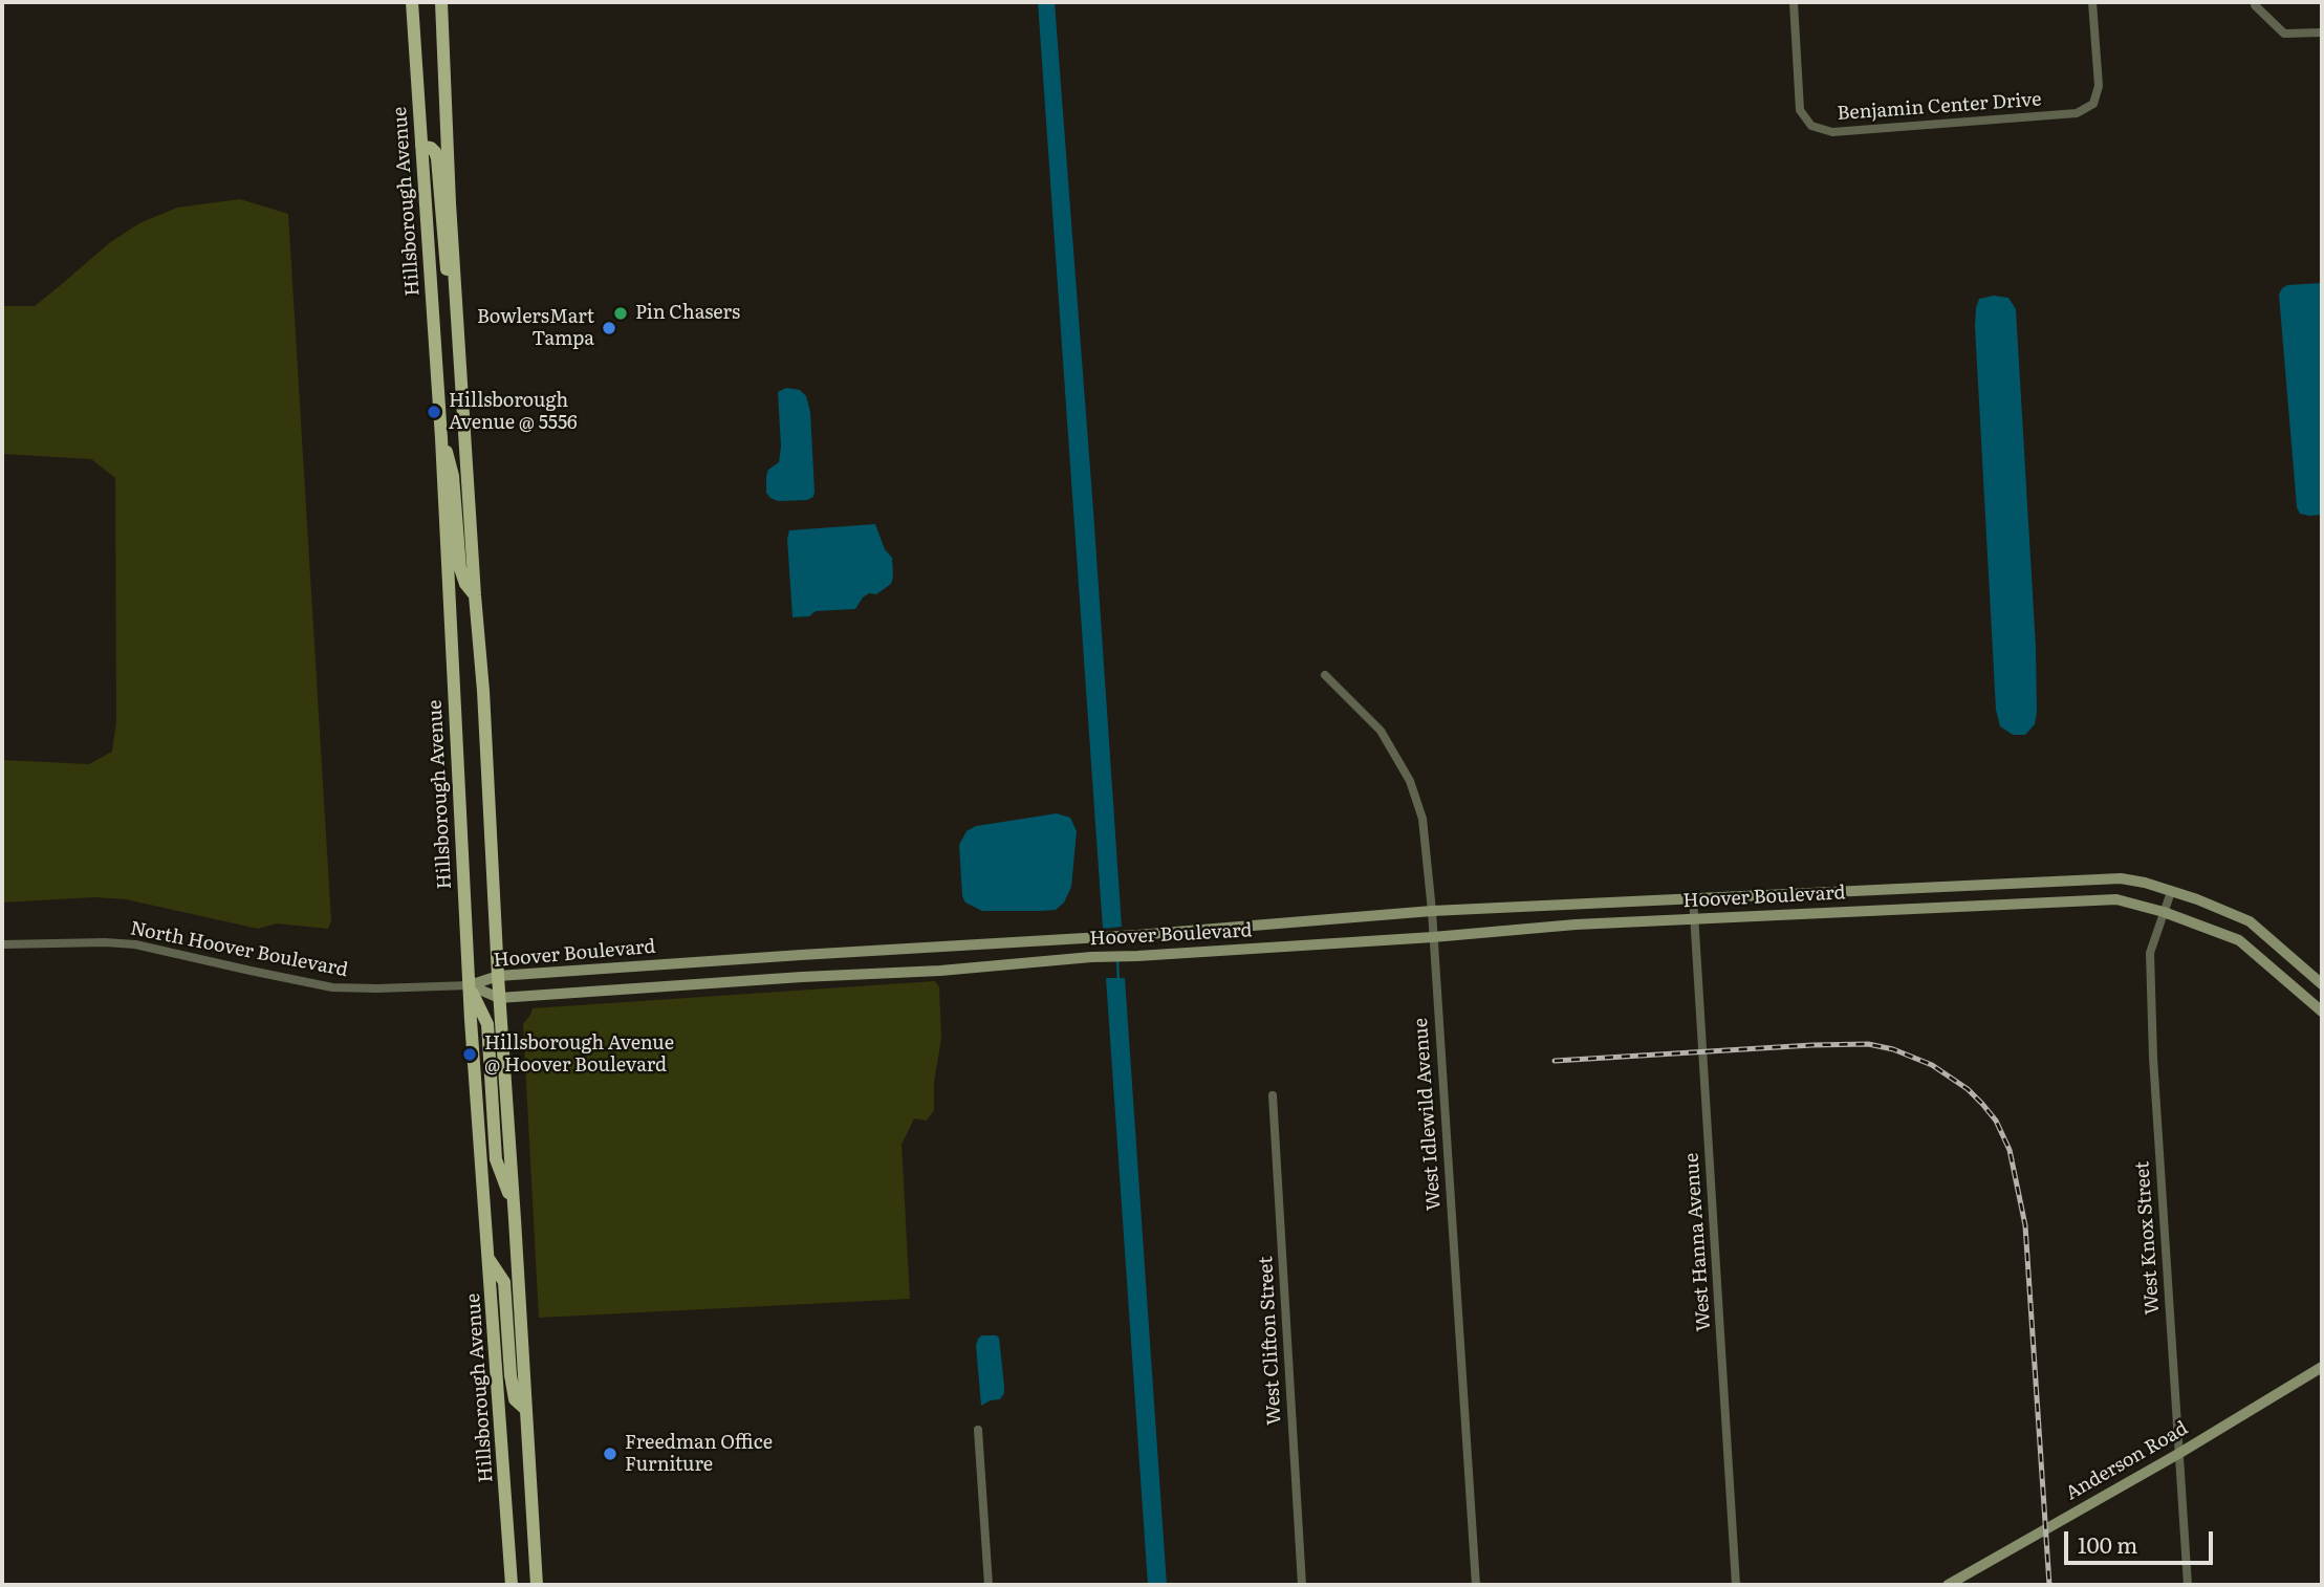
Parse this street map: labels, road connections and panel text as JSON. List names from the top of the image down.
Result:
{
  "streets": {
    "main road": ["Hillsborough Avenue", "Hoover Boulevard", "Anderson Road"],
    "street": [
      "Benjamin Center Drive",
      "North Hoover Boulevard",
      "West Idlewild Avenue",
      "West Knox Street",
      "West Hanna Avenue",
      "West Clifton Street"
    ]
  },
  "crossings": [
    ["Hillsborough Avenue", "Hoover Boulevard"],
    ["Hillsborough Avenue", "North Hoover Boulevard"],
    ["Hoover Boulevard", "North Hoover Boulevard"],
    ["Hoover Boulevard", "West Idlewild Avenue"],
    ["Hoover Boulevard", "West Knox Street"],
    ["Hoover Boulevard", "West Hanna Avenue"],
    ["West Knox Street", "Anderson Road"]
  ],
  "places": [
    "Pin Chasers",
    "BowlersMart Tampa",
    "Hillsborough Avenue @ 5556",
    "Hillsborough Avenue @ Hoover Boulevard",
    "Freedman Office Furniture"
  ],
  "scale_bar": "100 m"
}
